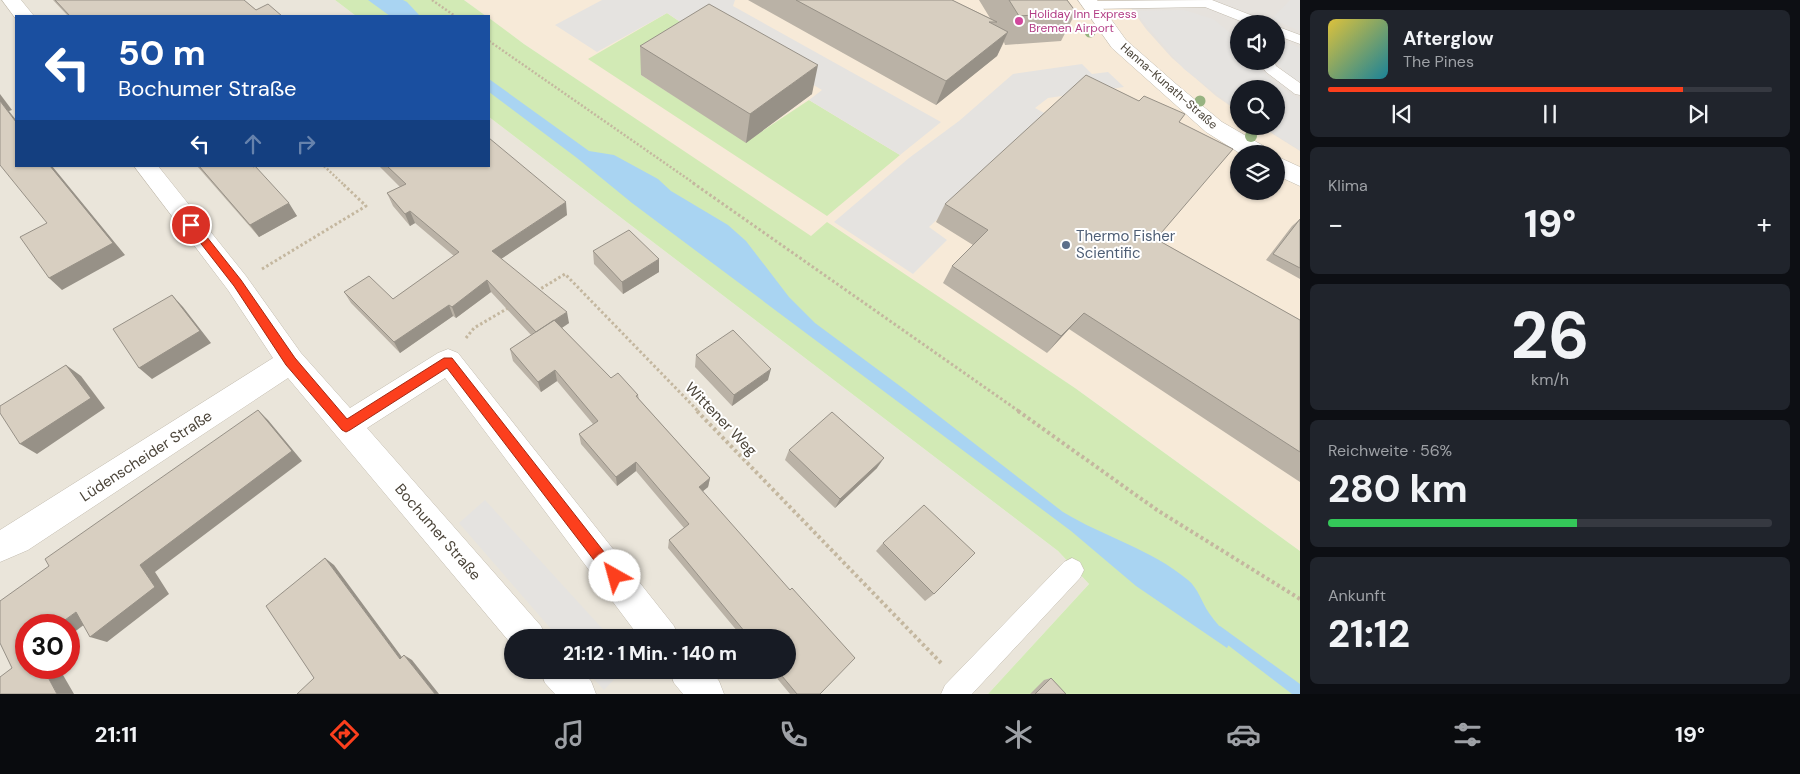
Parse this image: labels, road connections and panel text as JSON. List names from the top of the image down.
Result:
{
  "streets": {
    "street": ["Hanna-Kunath-Straße", "Lüdenscheider Straße", "Bochumer Straße"],
    "path": ["Wittener Weg"]
  },
  "crossings": [
    ["Lüdenscheider Straße", "Bochumer Straße"]
  ],
  "places": ["Holiday Inn Express Bremen Airport", "Thermo Fisher Scientific"],
  "page": {
    "turn": ["50 m", "Bochumer Straße"],
    "song": ["Afterglow", "The Pines"],
    "tile": [
      "Klima",
      ["26", "km/h"],
      ["Reichweite · 56%", "280 km"],
      ["Ankunft", "21:12"]
    ],
    "heat": ["−", "19°", "+"],
    "limit": "30",
    "trip": "21:12 · 1 Min. · 140 m",
    "tabs": ["21:11", "19°"]
  }
}
